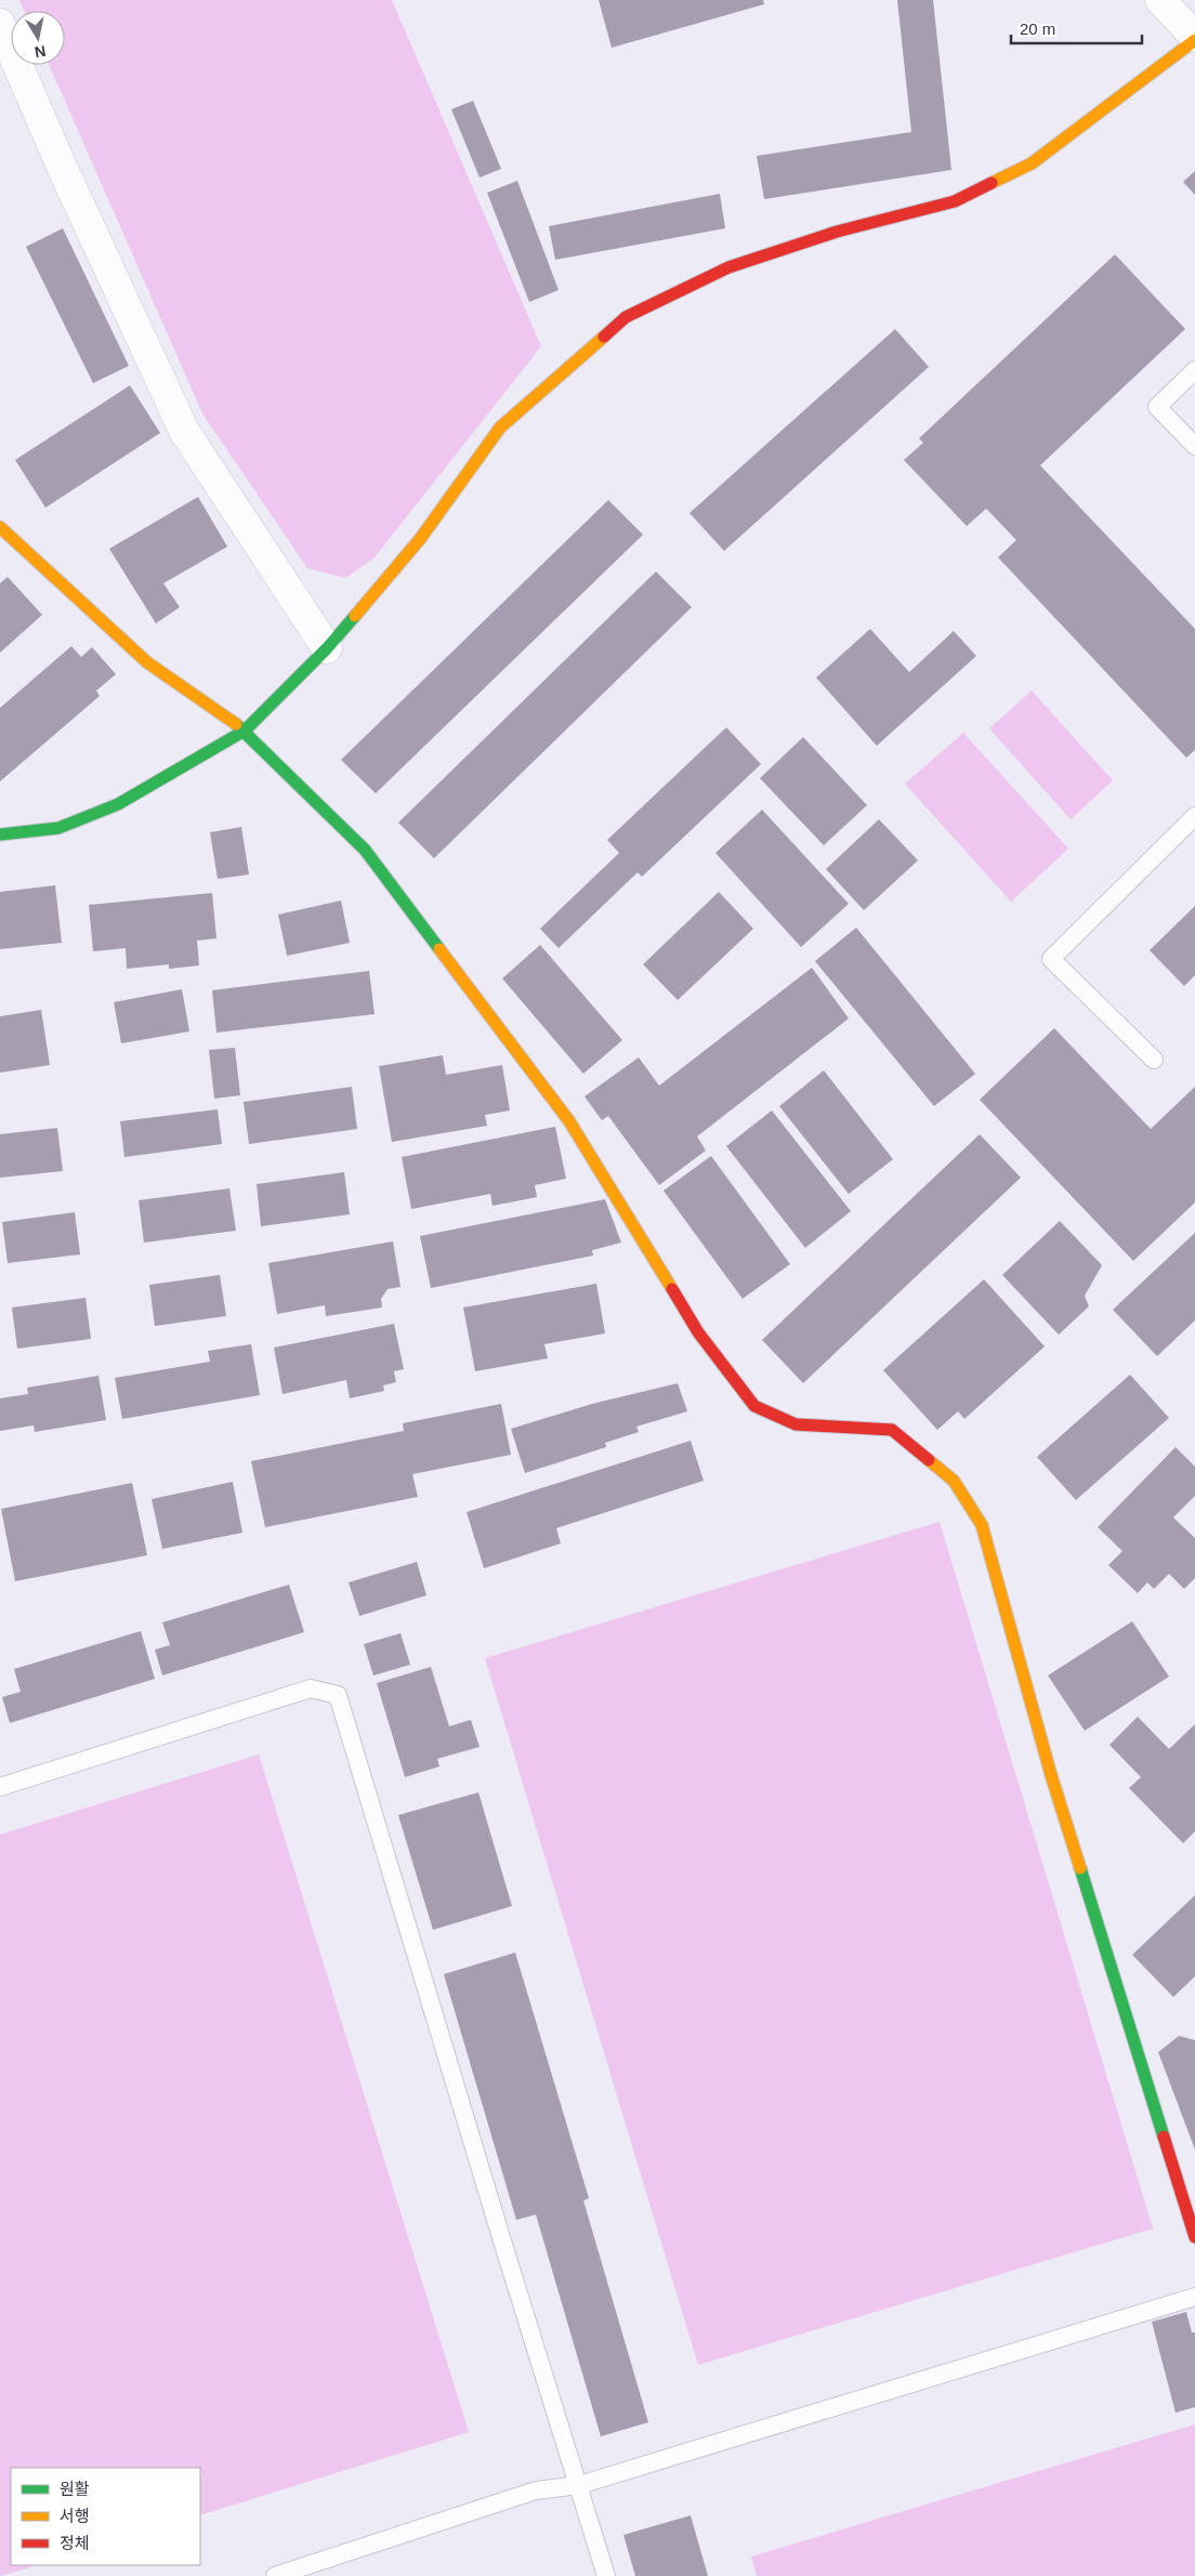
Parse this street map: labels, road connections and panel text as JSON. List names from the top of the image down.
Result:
{
  "legend": ["원활", "서행", "정체"],
  "scale_bar": "20 m",
  "north": "bottom"
}
